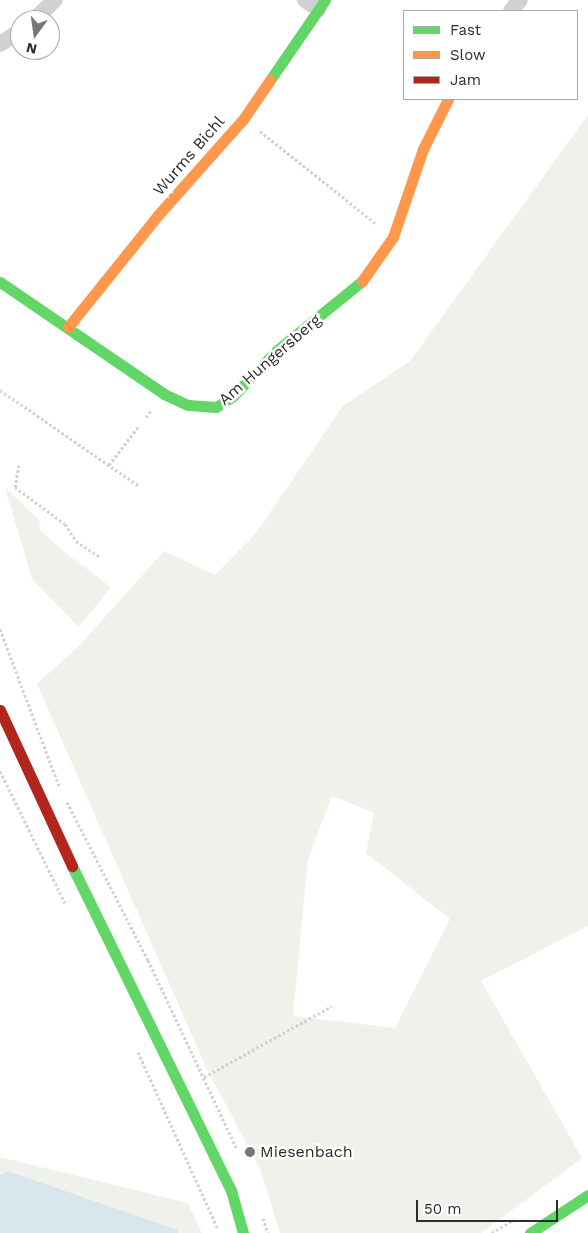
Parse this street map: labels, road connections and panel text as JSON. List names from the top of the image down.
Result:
{
  "streets": {
    "street": ["Wurms Bichl", "Am Hungersberg"]
  },
  "crossings": [
    ["Wurms Bichl", "Am Hungersberg"]
  ],
  "places": ["Miesenbach"],
  "legend": ["Fast", "Slow", "Jam"],
  "scale_bar": "50 m",
  "north": "bottom"
}
